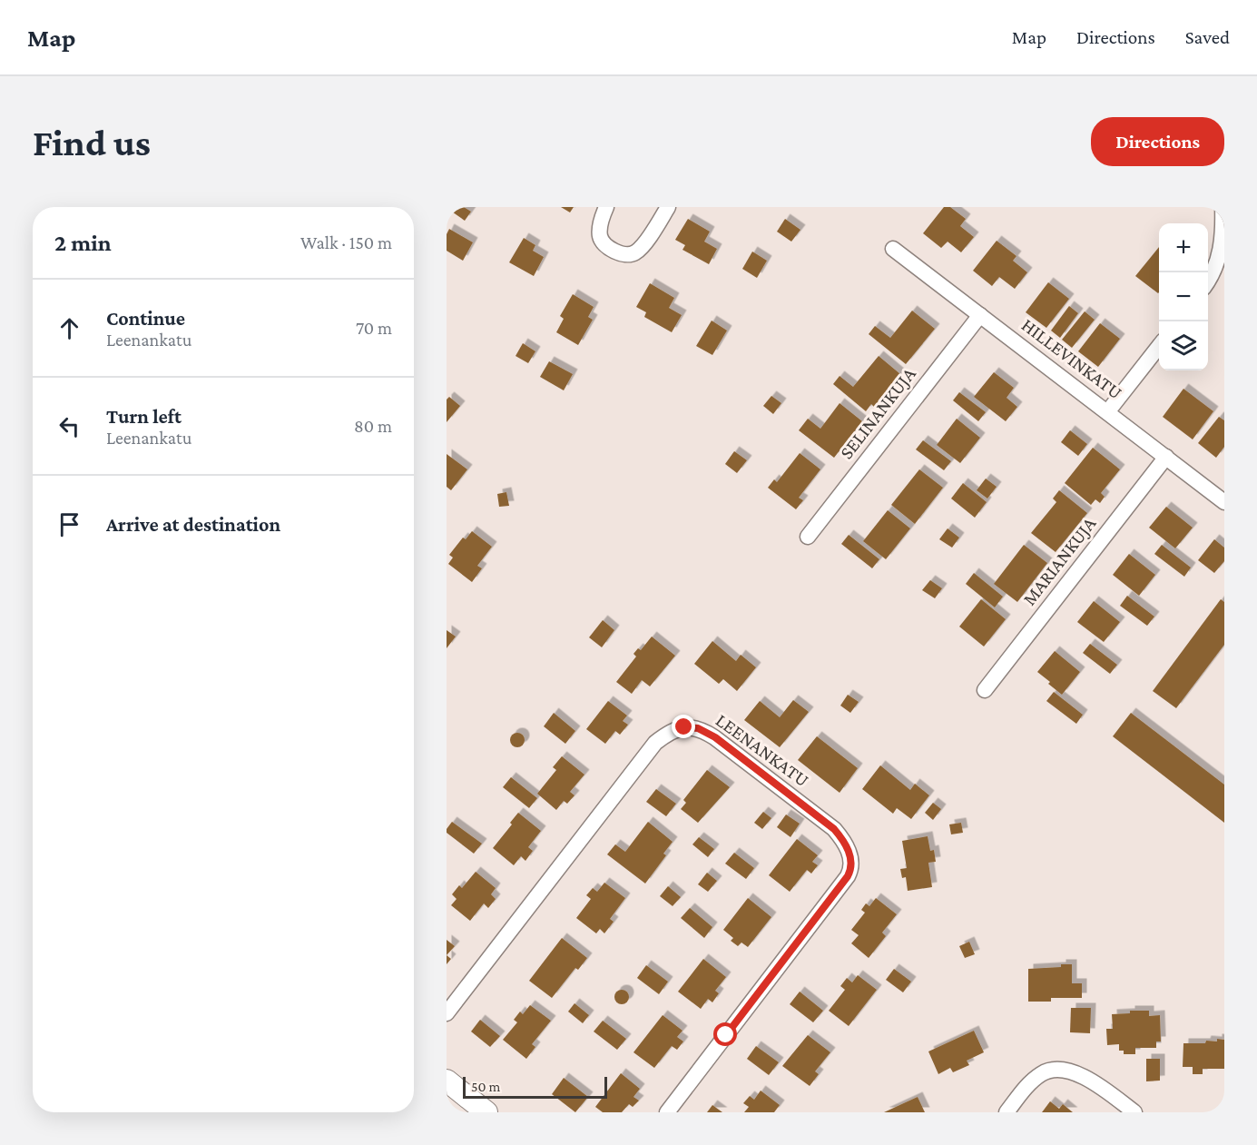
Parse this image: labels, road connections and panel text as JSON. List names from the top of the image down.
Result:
{
  "streets": {
    "street": [
      "HILLEVINKATU",
      "SELINANKUJA",
      "MARIANKUJA",
      "LEENANKATU"
    ]
  },
  "crossings": [
    ["HILLEVINKATU", "SELINANKUJA"],
    ["HILLEVINKATU", "MARIANKUJA"]
  ],
  "scale_bar": "50 m",
  "page": {
    "header": "Map",
    "nav": ["Map", "Directions", "Saved"],
    "buttons": "Directions",
    "title": "Find us",
    "heading": ["2 min", "Walk · 150 m"],
    "map_buttons": ["+", "−"],
    "list": [
      ["Continue", "Leenankatu", "70 m"],
      ["Turn left", "Leenankatu", "80 m"],
      "Arrive at destination"
    ],
    "scale": "50 m"
  }
}
